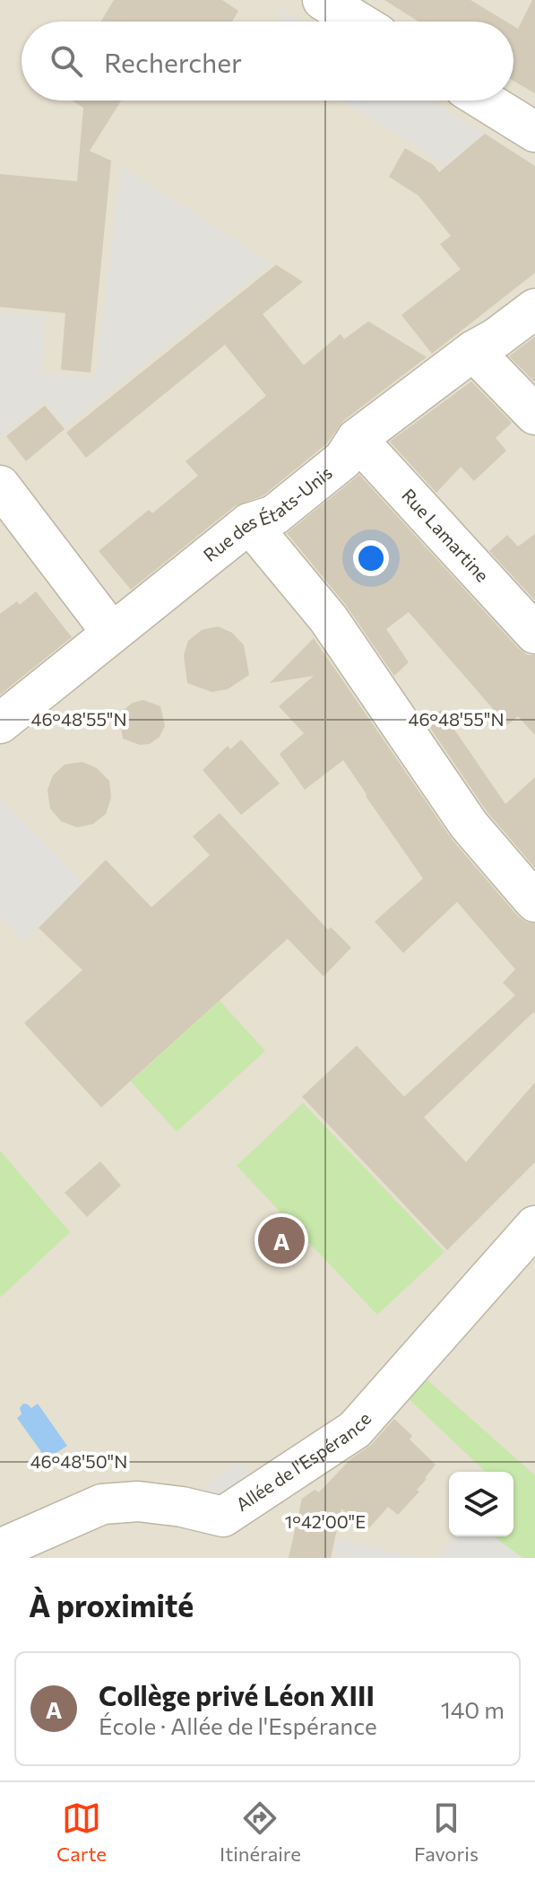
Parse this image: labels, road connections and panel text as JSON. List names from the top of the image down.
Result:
{
  "streets": {
    "street": ["Rue des États-Unis", "Rue Lamartine", "Allée de l'Espérance"]
  },
  "crossings": [
    ["Rue des États-Unis", "Rue Lamartine"]
  ],
  "page": {
    "search": "Rechercher",
    "pins": "A",
    "heading": "À proximité",
    "list": [
      {
        "mark": "A",
        "name": "Collège privé Léon XIII",
        "note": "École · Allée de l'Espérance",
        "value": "140 m"
      }
    ],
    "nav": ["Carte", "Itinéraire", "Favoris"]
  },
  "coordinates": ["46°48'55\"N", "46°48'50\"N", "1°42'00\"E"]
}
